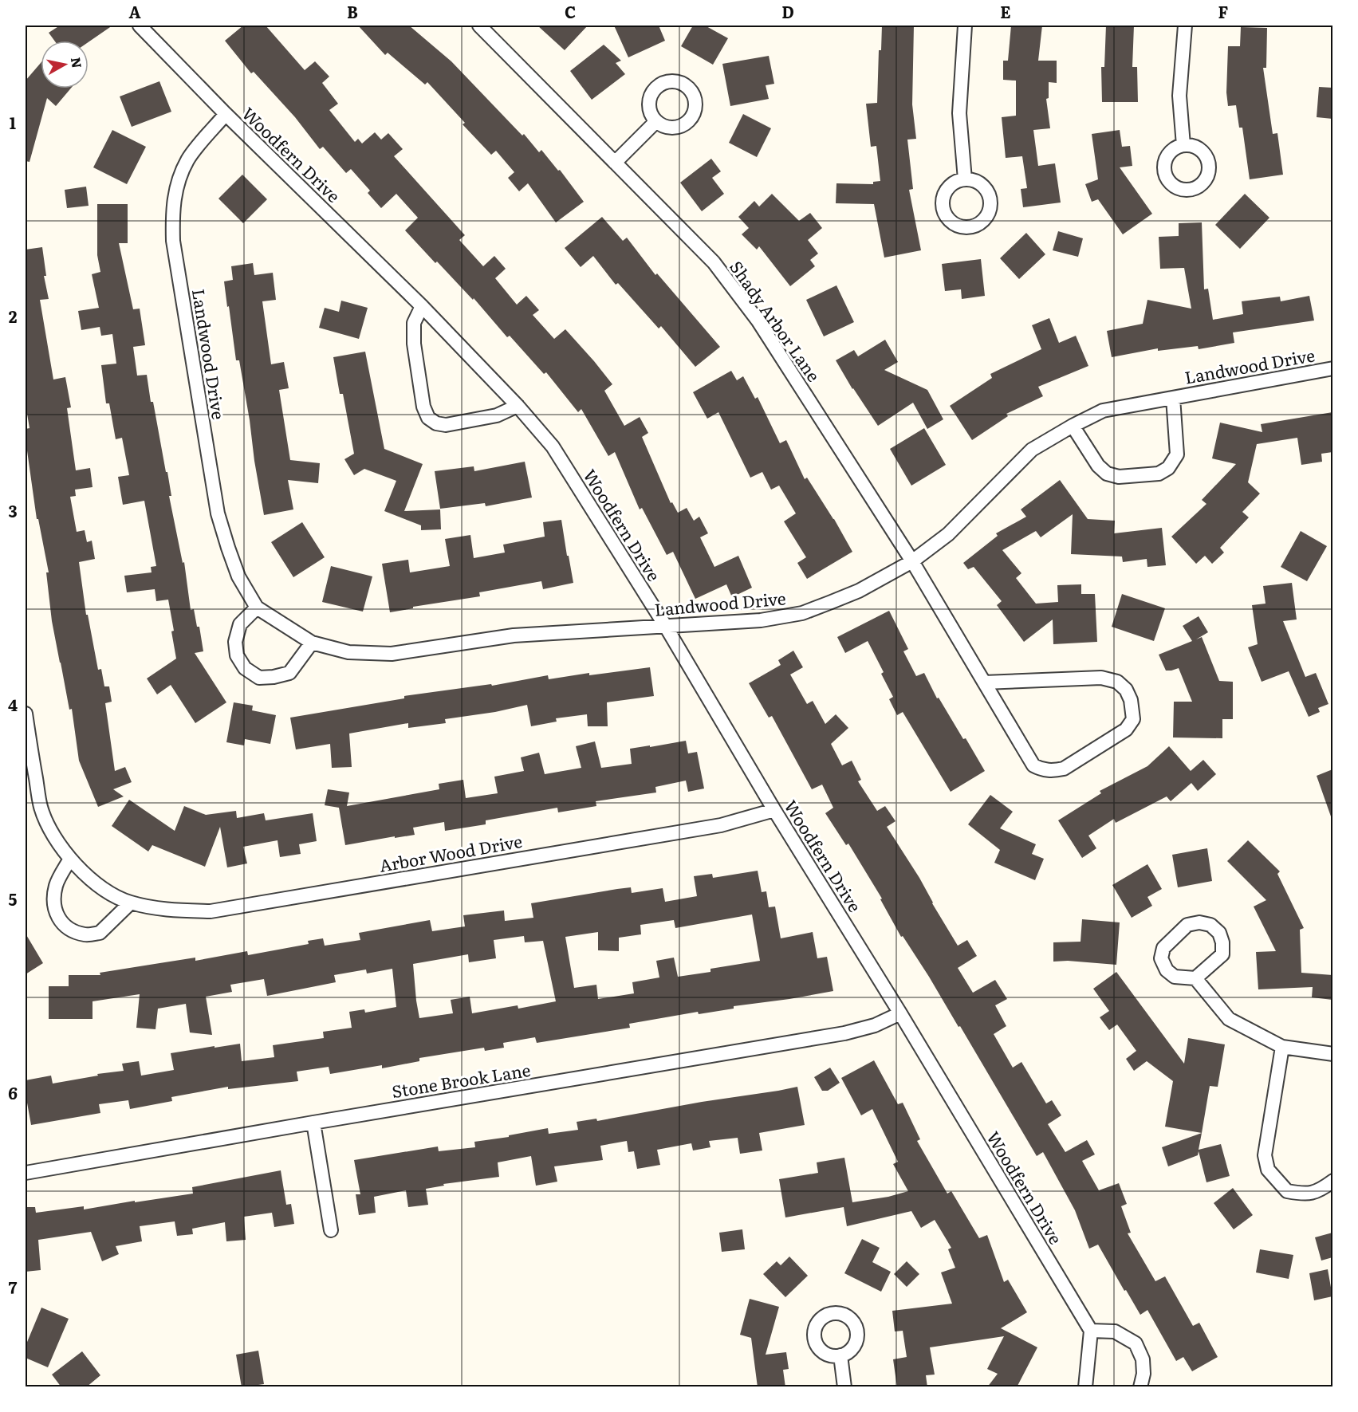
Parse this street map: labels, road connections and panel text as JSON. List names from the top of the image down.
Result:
{
  "streets": {
    "street": [
      "Woodfern Drive",
      "Shady Arbor Lane",
      "Landwood Drive",
      "Arbor Wood Drive",
      "Stone Brook Lane"
    ]
  },
  "crossings": [
    ["Woodfern Drive", "Landwood Drive"],
    ["Woodfern Drive", "Arbor Wood Drive"],
    ["Woodfern Drive", "Stone Brook Lane"],
    ["Shady Arbor Lane", "Landwood Drive"]
  ],
  "north": "right",
  "grid": {
    "columns": [
      "A",
      "B",
      "C",
      "D",
      "E",
      "F"
    ],
    "rows": [
      "1",
      "2",
      "3",
      "4",
      "5",
      "6",
      "7"
    ]
  }
}
